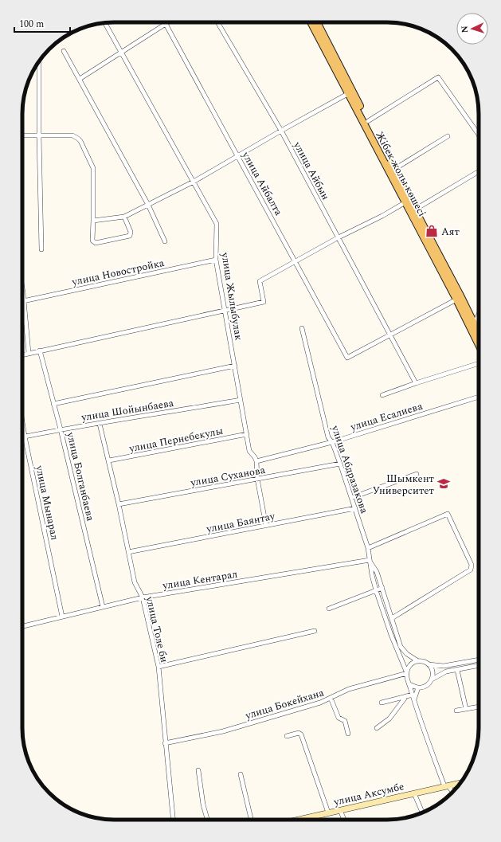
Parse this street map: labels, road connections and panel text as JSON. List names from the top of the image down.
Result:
{
  "streets": {
    "main road": ["Жібек жолы көшесі", "улица Аксумбе"],
    "street": [
      "улица Айбын",
      "улица Айбалта",
      "улица Новостройка",
      "улица Жылыбулак",
      "улица Шойынбаева",
      "улица Есалиева",
      "улица Пернебекулы",
      "улица Абдразакова",
      "улица Суханова",
      "улица Болганбаева",
      "улица Мынарал",
      "улица Баянтау",
      "улица Кентарал",
      "улица Толе би",
      "улица Бокейхана"
    ]
  },
  "crossings": [
    ["улица Айбын", "улица Айбалта"],
    ["улица Новостройка", "улица Жылыбулак"],
    ["улица Жылыбулак", "улица Шойынбаева"],
    ["улица Жылыбулак", "улица Есалиева"],
    ["улица Жылыбулак", "улица Пернебекулы"],
    ["улица Жылыбулак", "улица Суханова"],
    ["улица Жылыбулак", "улица Баянтау"],
    ["улица Шойынбаева", "улица Болганбаева"],
    ["улица Шойынбаева", "улица Мынарал"],
    ["улица Шойынбаева", "улица Толе би"],
    ["улица Есалиева", "улица Абдразакова"],
    ["улица Пернебекулы", "улица Толе би"],
    ["улица Абдразакова", "улица Суханова"],
    ["улица Абдразакова", "улица Баянтау"],
    ["улица Абдразакова", "улица Кентарал"],
    ["улица Абдразакова", "улица Бокейхана"],
    ["улица Суханова", "улица Толе би"],
    ["улица Болганбаева", "улица Кентарал"],
    ["улица Мынарал", "улица Кентарал"],
    ["улица Баянтау", "улица Толе би"],
    ["улица Кентарал", "улица Толе би"],
    ["улица Толе би", "улица Бокейхана"]
  ],
  "places": {
    "shop": ["Аят"],
    "school or university": ["Шымкент Университет"]
  },
  "scale_bar": "100 m",
  "north": "left"
}
